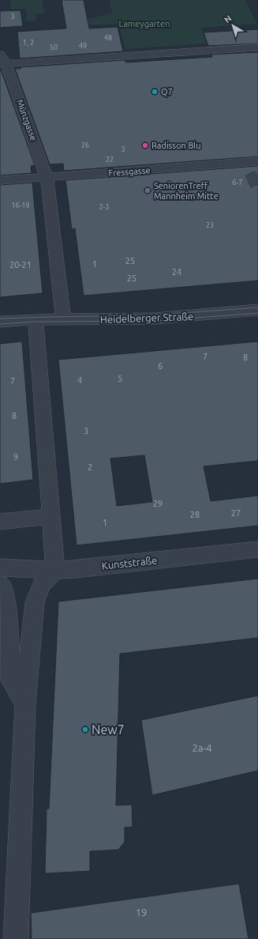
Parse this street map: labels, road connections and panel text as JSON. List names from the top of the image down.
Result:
{
  "streets": {
    "street": [
      "Münzgasse",
      "Fressgasse",
      "Heidelberger Straße",
      "Kunststraße"
    ]
  },
  "crossings": [
    ["Münzgasse", "Fressgasse"],
    ["Münzgasse", "Heidelberger Straße"]
  ],
  "parks": ["Lameygarten"],
  "places": [
    "Q7",
    "Radisson Blu",
    "SeniorenTreff Mannheim Mitte",
    "New7"
  ],
  "house_numbers": [
    "3",
    "48",
    "1, 2",
    "49",
    "50",
    "26",
    "3",
    "22",
    "6-7",
    "16-19",
    "2-3",
    "23",
    "25",
    "1",
    "20-21",
    "24",
    "25",
    "7",
    "8",
    "6",
    "5",
    "4",
    "7",
    "8",
    "3",
    "9",
    "2",
    "29",
    "27",
    "28",
    "1",
    "2a-4",
    "19"
  ],
  "north": "top left"
}
